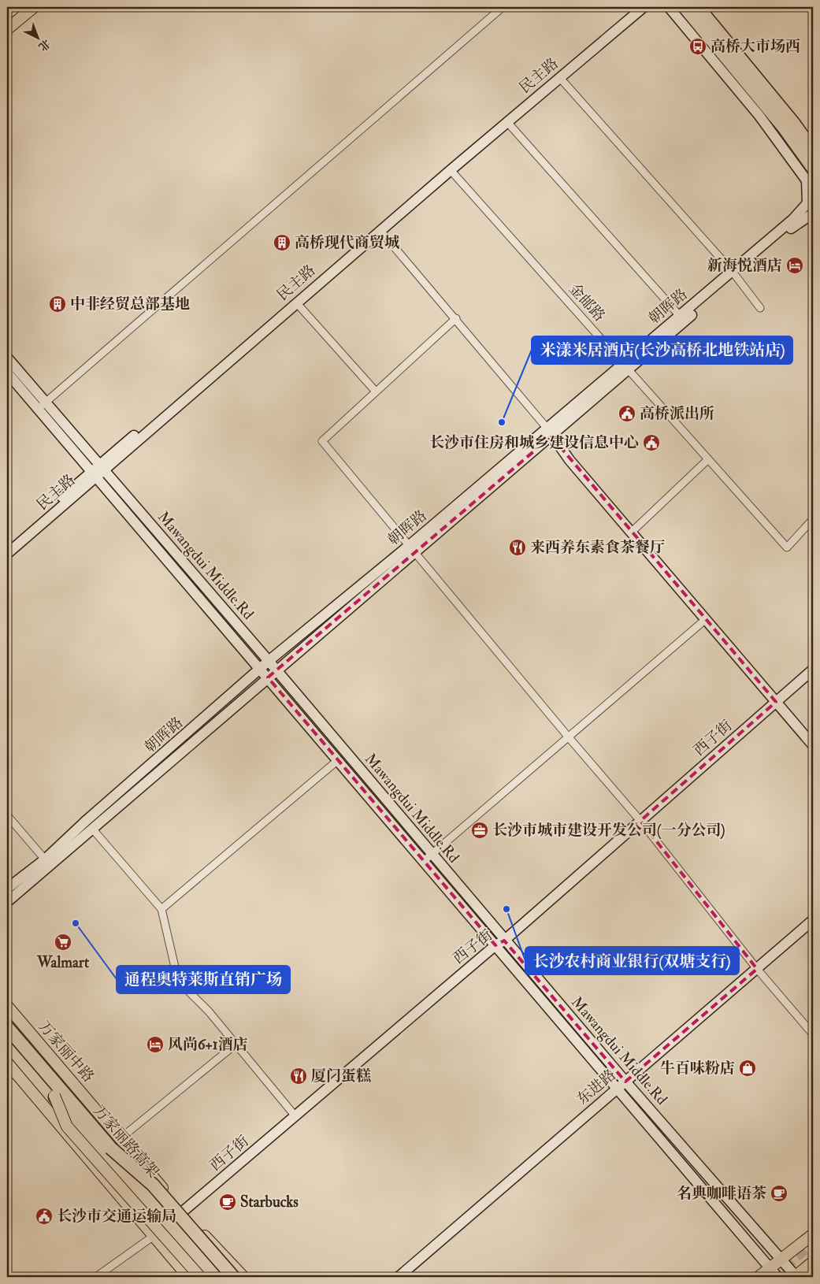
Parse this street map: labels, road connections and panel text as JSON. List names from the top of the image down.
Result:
{
  "streets": {
    "highway": ["万家丽路高架"],
    "main road": ["万家丽中路"],
    "street": [
      "民主路",
      "金邮路",
      "朝晖路",
      "Mawangdui Middle.Rd",
      "西子街",
      "东进路"
    ]
  },
  "crossings": [
    ["民主路", "金邮路"],
    ["民主路", "Mawangdui Middle.Rd"],
    ["金邮路", "朝晖路"],
    ["朝晖路", "Mawangdui Middle.Rd"],
    ["Mawangdui Middle.Rd", "西子街"],
    ["Mawangdui Middle.Rd", "东进路"],
    ["西子街", "万家丽中路"]
  ],
  "places": {
    "bus stop": ["高桥大市场西"],
    "building": ["高桥现代商贸城", "中非经贸总部基地"],
    "hotel": ["新海悦酒店", "风尚6+1酒店"],
    "public building": ["高桥派出所", "长沙市住房和城乡建设信息中心", "长沙市交通运输局"],
    "other": ["米漾米居酒店(长沙高桥北地铁站店)", "长沙农村商业银行(双塘支行)", "通程奥特莱斯直销广场"],
    "restaurant": ["来西养东素食茶餐厅", "厦门蛋糕"],
    "office": ["长沙市城市建设开发公司(一分公司)"],
    "supermarket": ["Walmart"],
    "shop": ["牛百味粉店"],
    "cafe": ["名典咖啡语茶", "Starbucks"]
  },
  "north": "bottom right"
}
